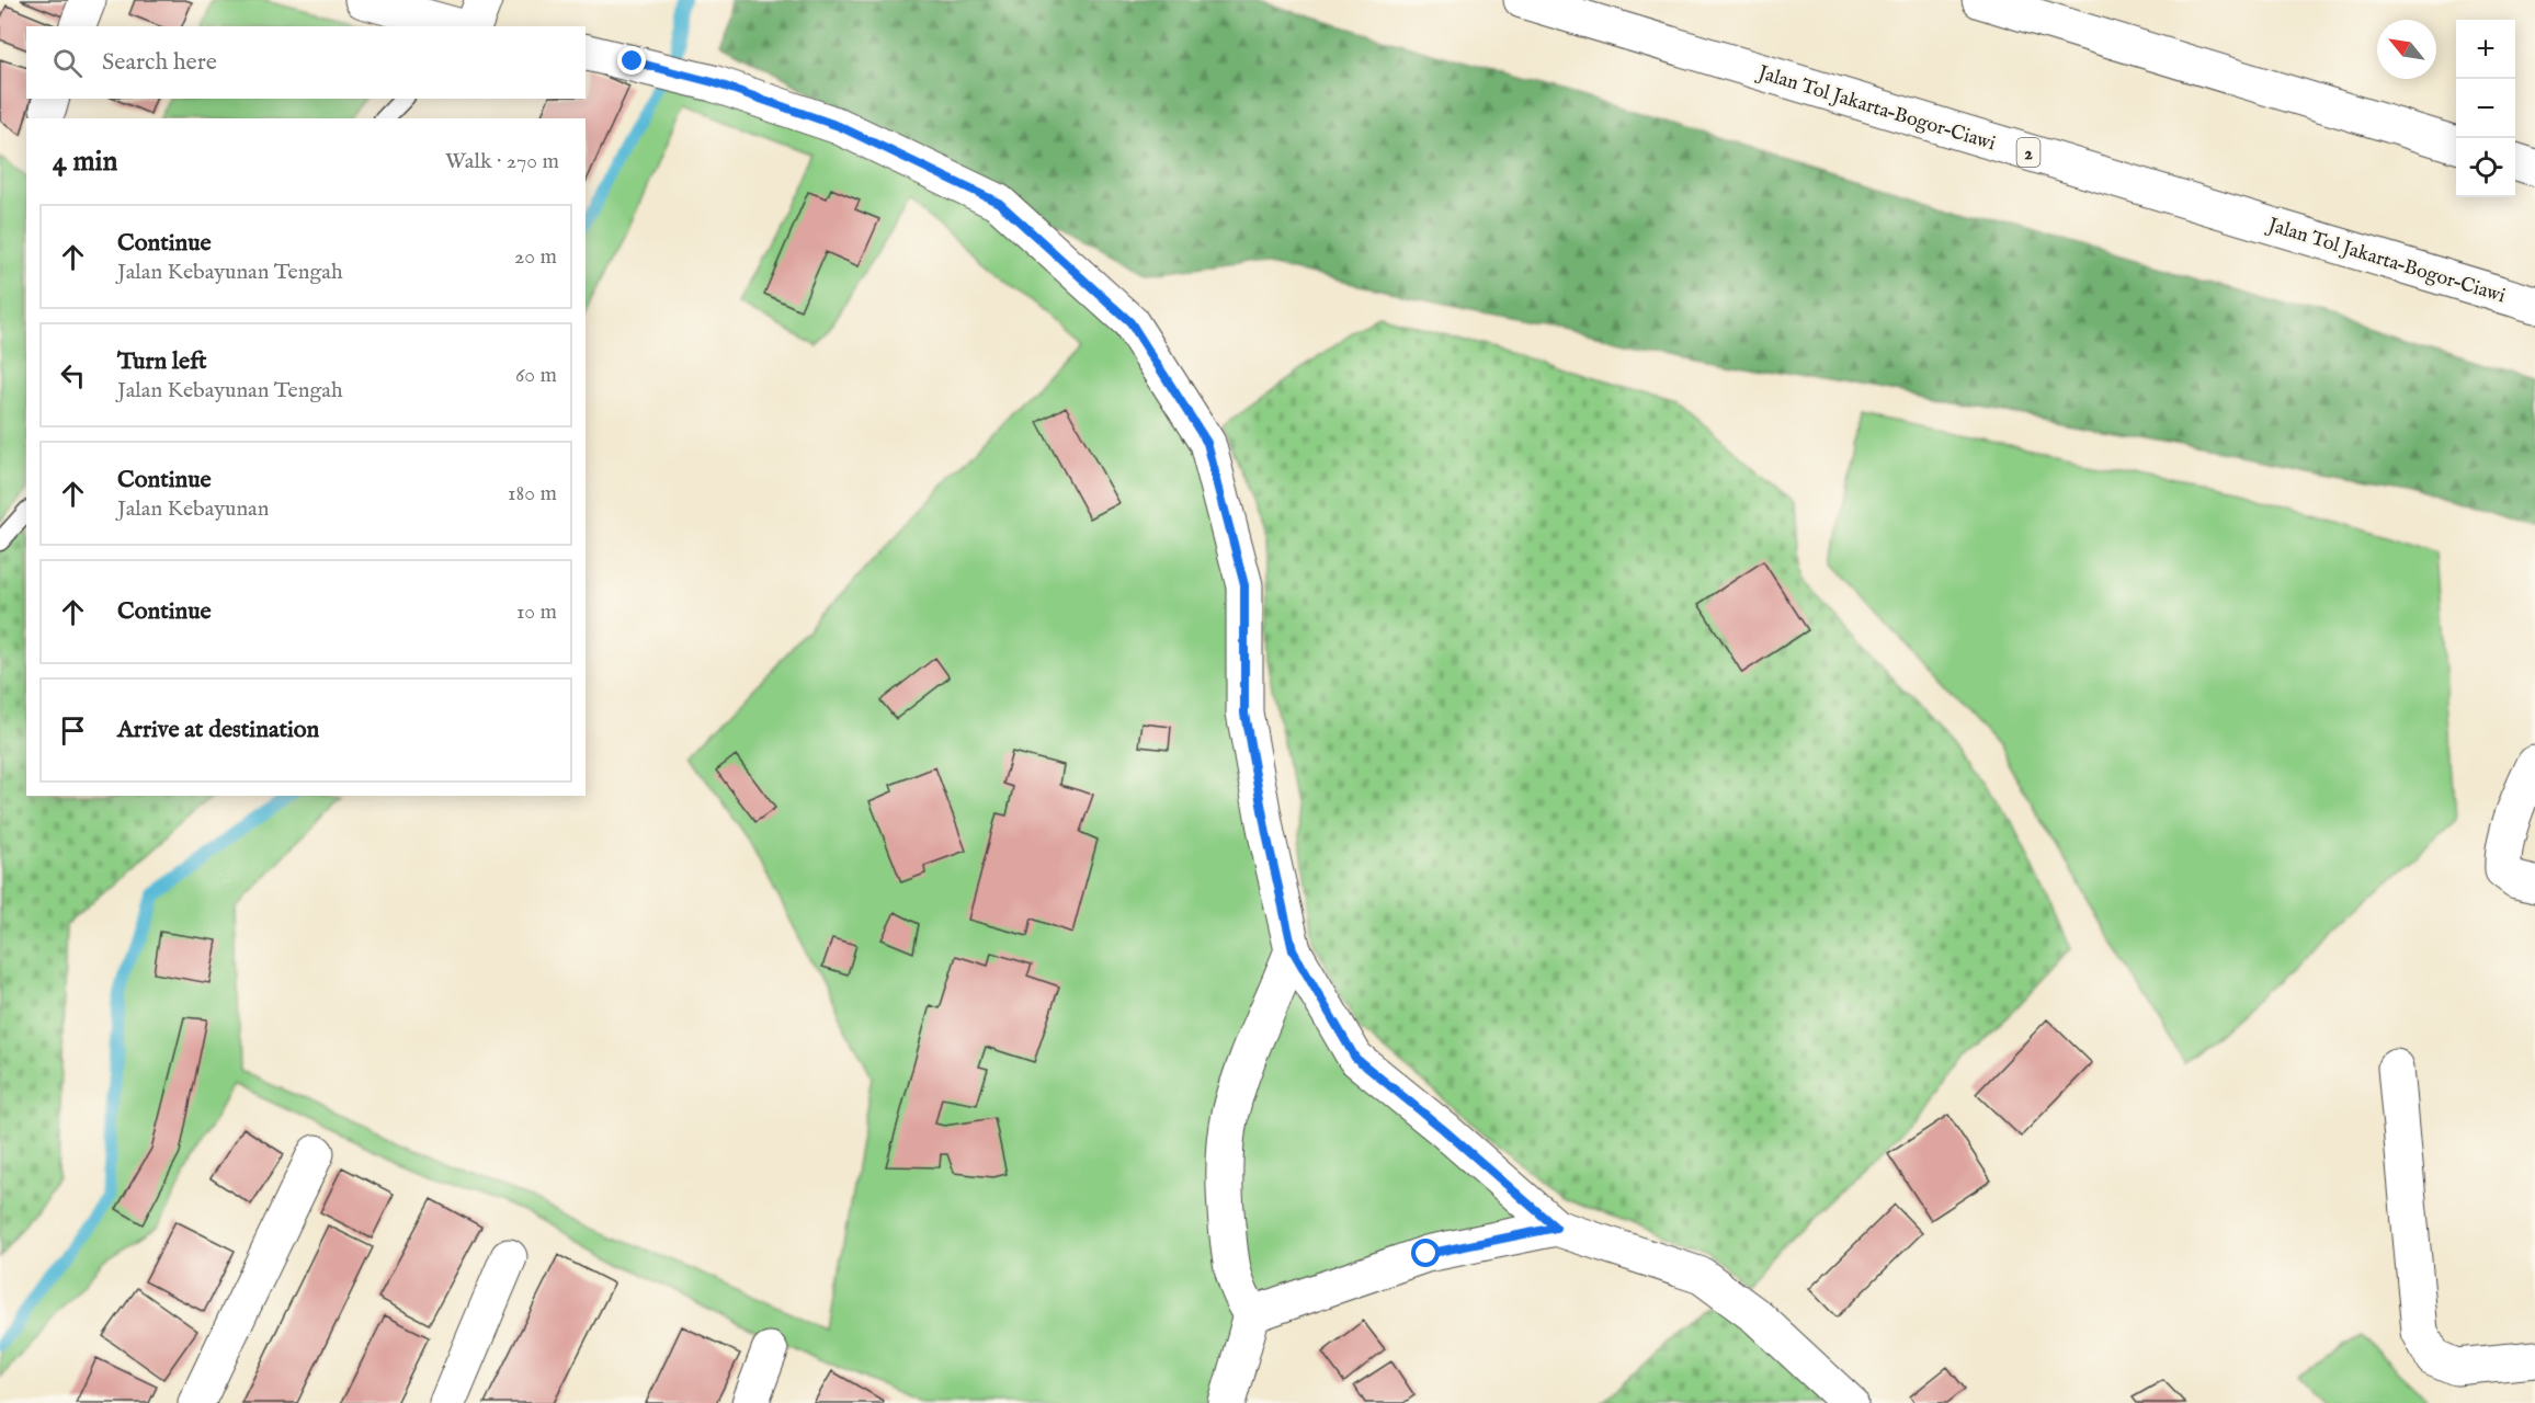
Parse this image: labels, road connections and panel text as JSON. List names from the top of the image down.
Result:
{
  "streets": {
    "main road": ["Jalan Tol Jakarta–Bogor–Ciawi", "2"]
  },
  "north": "top left",
  "page": {
    "map_buttons": ["+", "−"],
    "search": "Search here",
    "heading": ["4 min", "Walk · 270 m"],
    "list": [
      ["Continue", "Jalan Kebayunan Tengah", "20 m"],
      ["Turn left", "Jalan Kebayunan Tengah", "60 m"],
      ["Continue", "Jalan Kebayunan", "180 m"],
      ["Continue", "10 m"],
      "Arrive at destination"
    ]
  }
}
